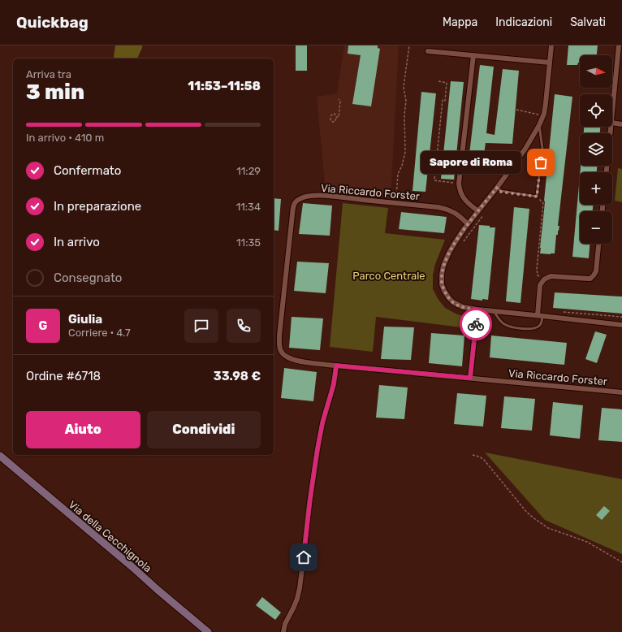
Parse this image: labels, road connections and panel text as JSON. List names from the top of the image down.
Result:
{
  "streets": {
    "street": ["Via Riccardo Forster", "Via della Cecchignola"]
  },
  "parks": ["Parco Centrale"],
  "places": ["Sapore di Roma"],
  "north": "right",
  "page": {
    "header": "Quickbag",
    "nav": ["Mappa", "Indicazioni", "Salvati"],
    "map_buttons": ["+", "−"],
    "heading": ["3 min", "Arriva tra", "11:53–11:58"],
    "panel": [
      "Giulia",
      "Corriere · 4.7",
      "Ordine #6718",
      "33.98 €"
    ],
    "bar": "In arrivo · 410 m",
    "bubble": "Sapore di Roma",
    "list": [
      ["Confermato", "11:29"],
      ["In preparazione", "11:34"],
      ["In arrivo", "11:35"],
      "Consegnato"
    ],
    "round": "G",
    "buttons": ["Aiuto", "Condividi"]
  }
}
